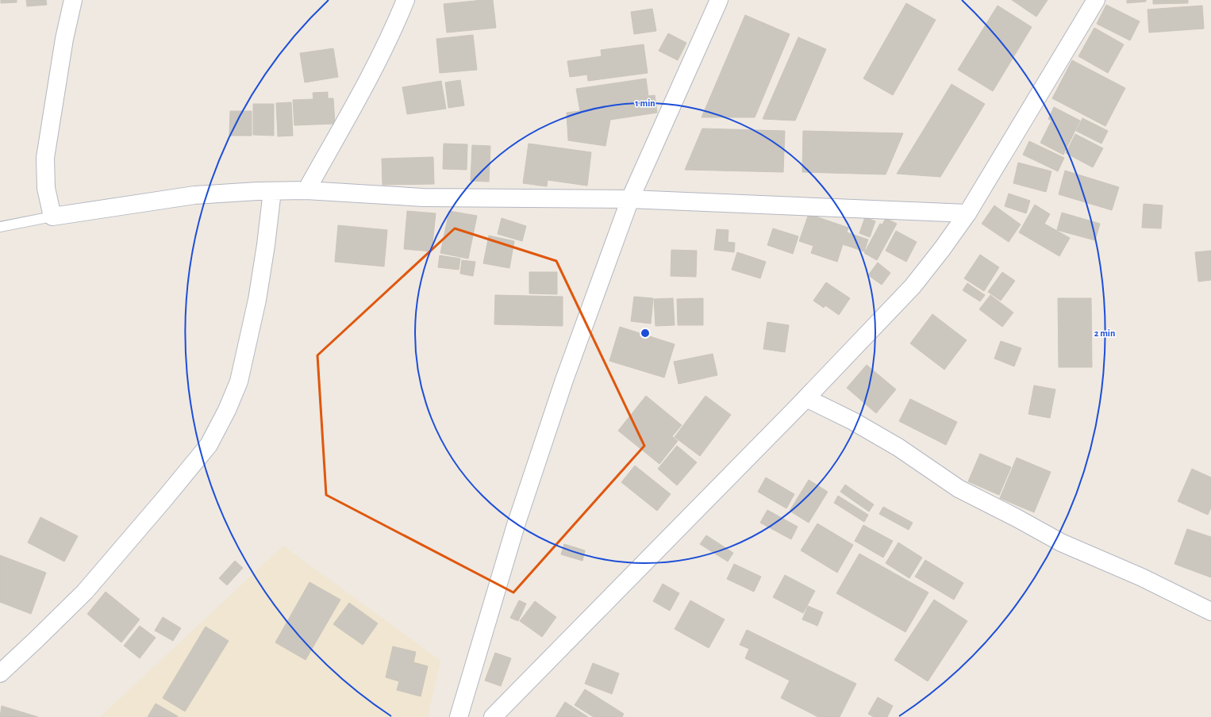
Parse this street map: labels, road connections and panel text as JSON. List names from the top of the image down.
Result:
{
  "rings": ["1 min", "2 min"]
}
